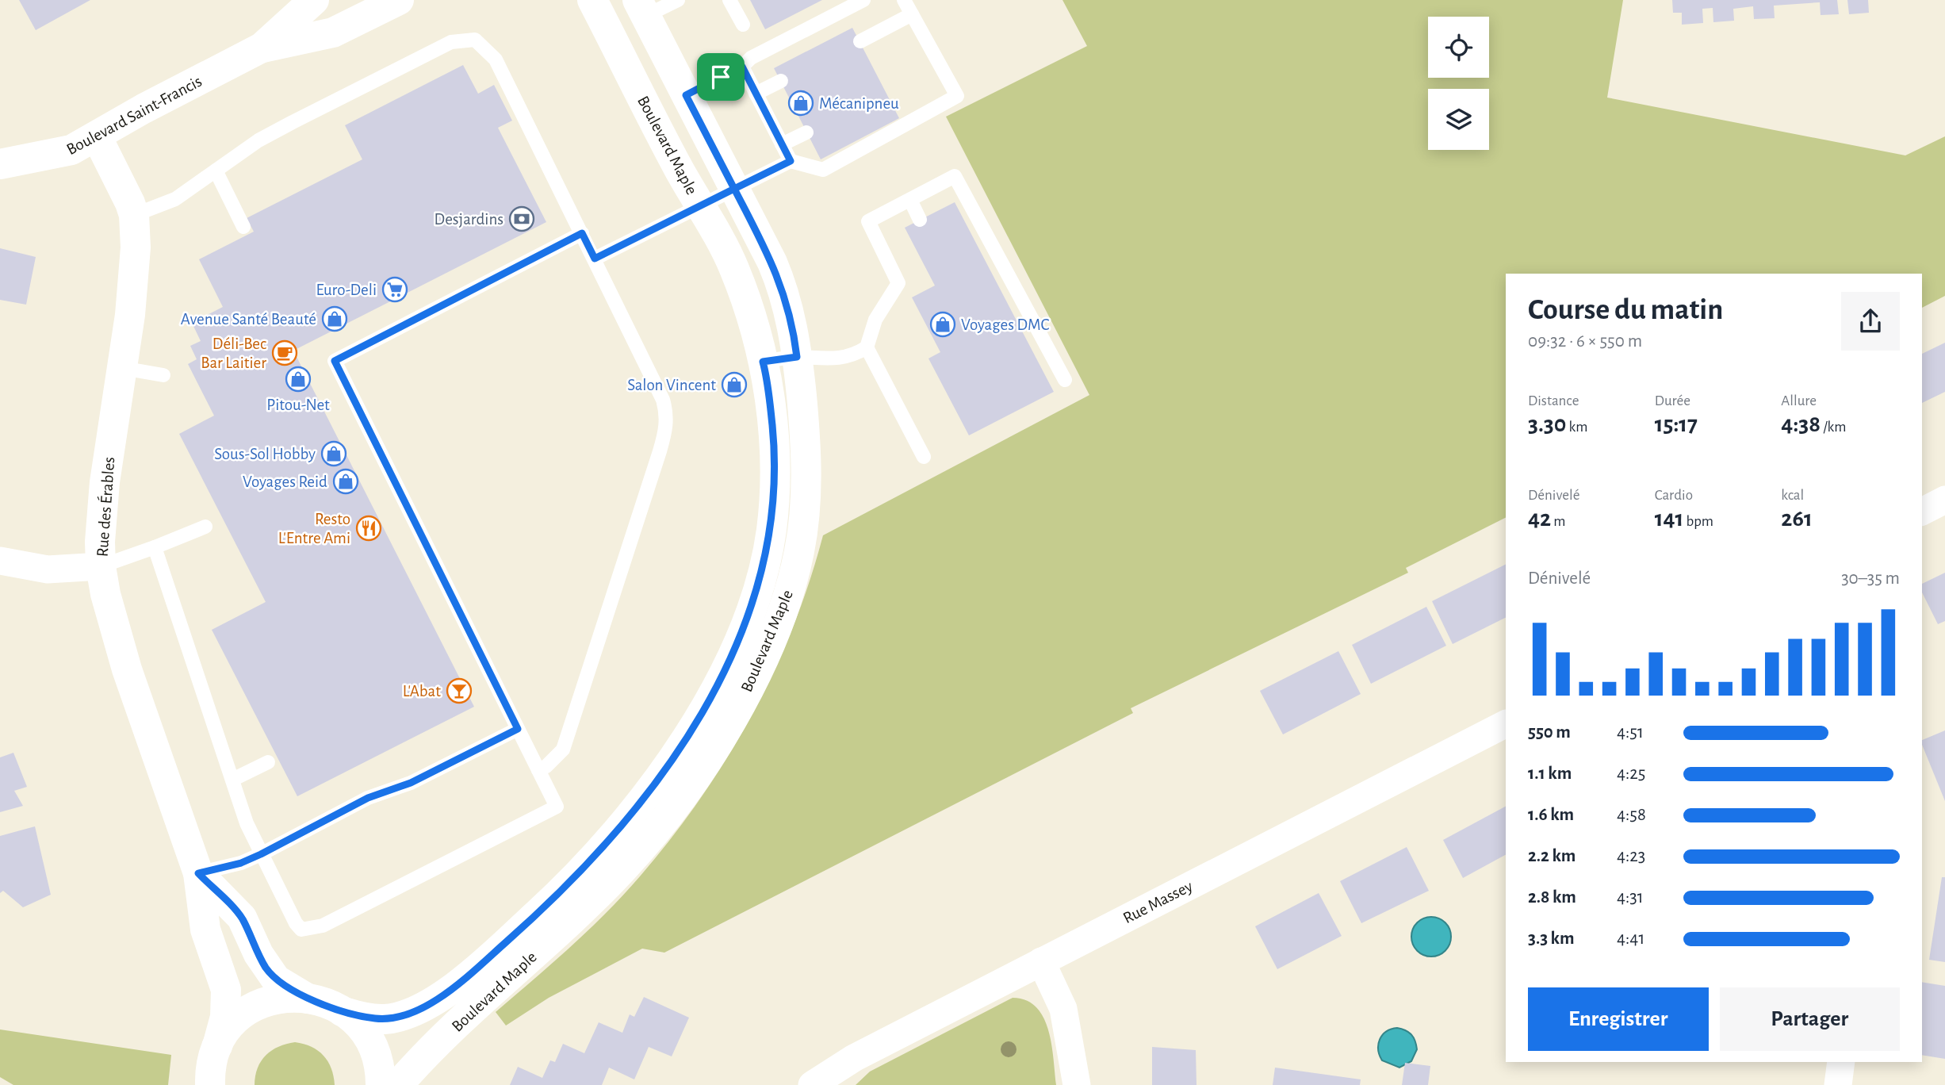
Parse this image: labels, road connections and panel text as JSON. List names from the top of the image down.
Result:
{
  "streets": {
    "street": [
      "Boulevard Saint-Francis",
      "Boulevard Maple",
      "Rue des Érables",
      "Rue Massey"
    ]
  },
  "crossings": [
    ["Boulevard Saint-Francis", "Rue des Érables"]
  ],
  "places": {
    "shop": [
      "Mécanipneu",
      "Avenue Santé Beauté",
      "Voyages DMC",
      "Pitou-Net",
      "Salon Vincent",
      "Sous-Sol Hobby",
      "Voyages Reid"
    ],
    "bank": ["Desjardins"],
    "supermarket": ["Euro-Deli"],
    "cafe": ["Déli-Bec Bar Laitier"],
    "restaurant": ["Resto L'Entre Ami"],
    "bar": ["L'Abat"]
  },
  "page": {
    "heading": ["Course du matin", "09:32 · 6 × 550 m"],
    "stats": [
      ["Distance", "3.30 km"],
      ["Durée", "15:17"],
      ["Allure", "4:38 /km"],
      ["Dénivelé", "42 m"],
      ["Cardio", "141 bpm"],
      ["kcal", "261"]
    ],
    "chart": ["Dénivelé", "30–35 m"],
    "list": [
      {
        "name": "550 m",
        "note": "4:51"
      },
      {
        "name": "1.1 km",
        "note": "4:25"
      },
      {
        "name": "1.6 km",
        "note": "4:58"
      },
      {
        "name": "2.2 km",
        "note": "4:23"
      },
      {
        "name": "2.8 km",
        "note": "4:31"
      },
      {
        "name": "3.3 km",
        "note": "4:41"
      }
    ],
    "buttons": ["Enregistrer", "Partager"]
  }
}
